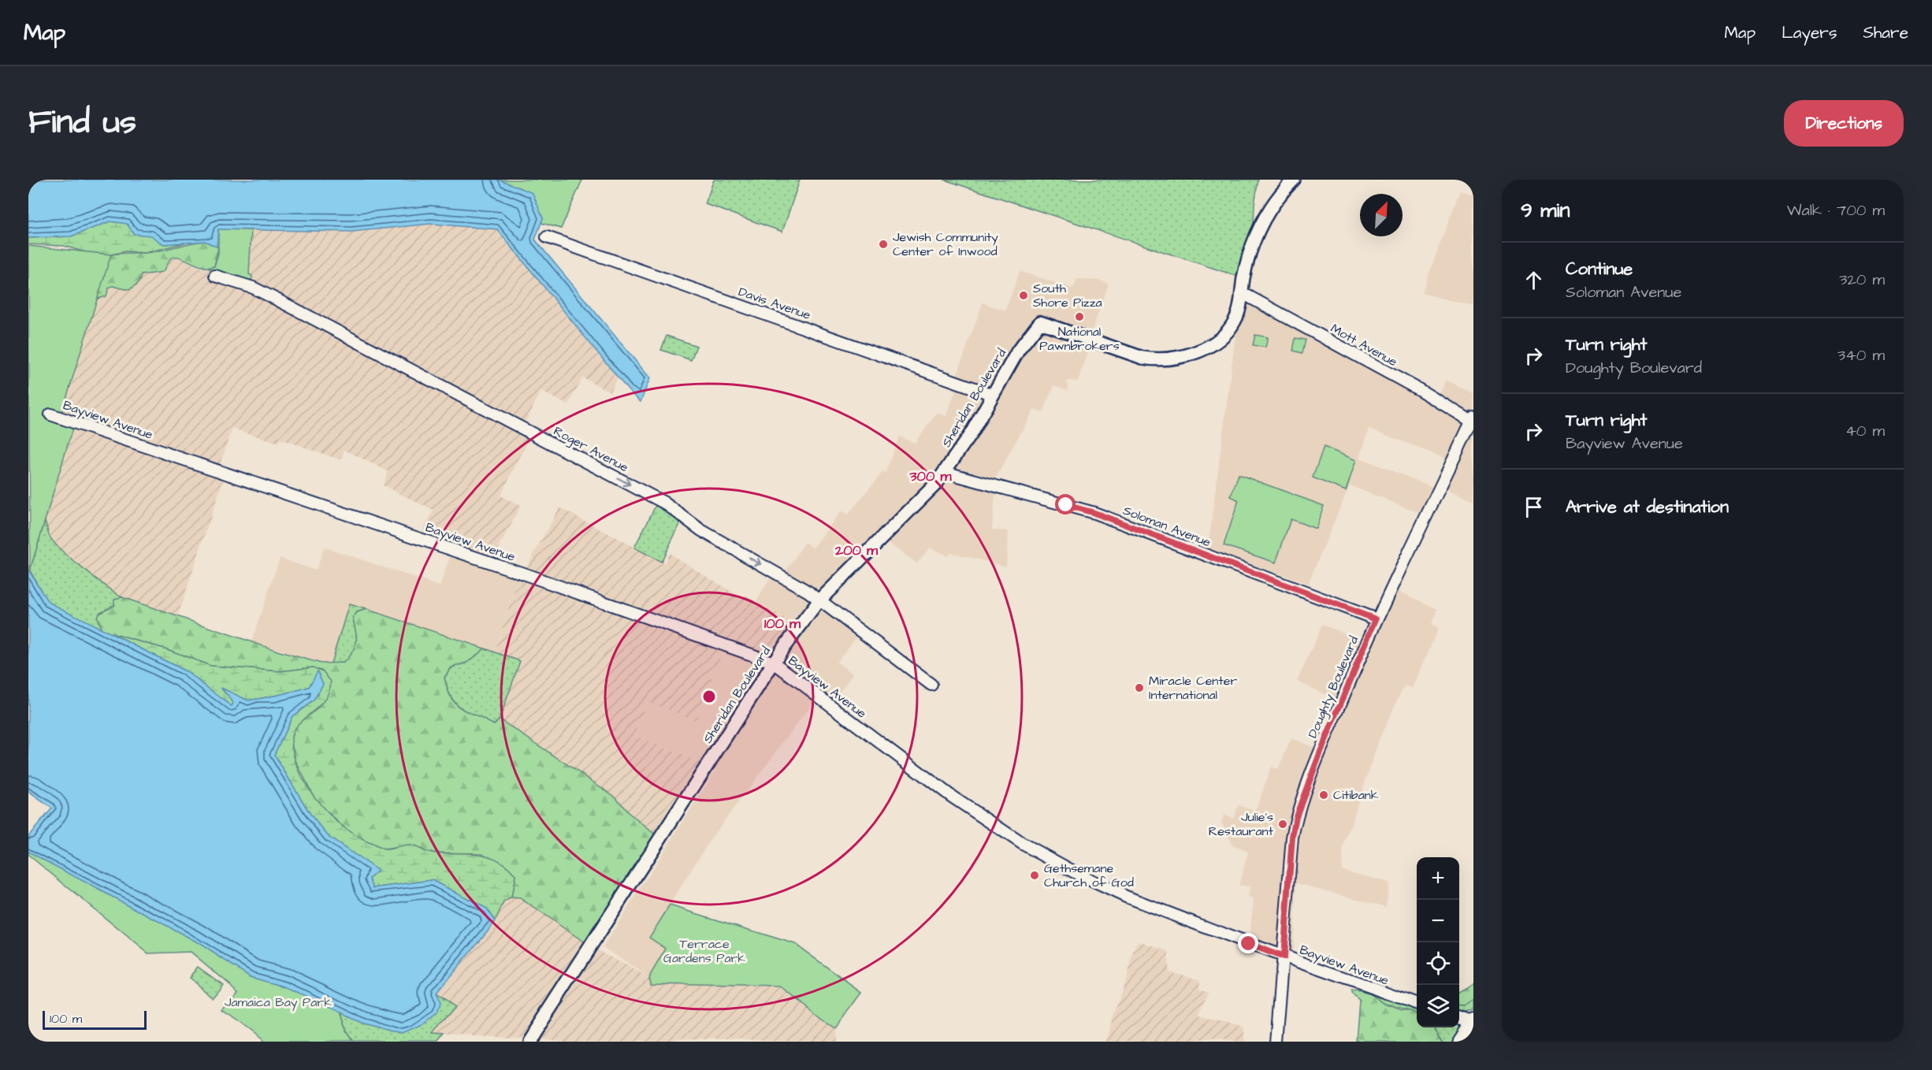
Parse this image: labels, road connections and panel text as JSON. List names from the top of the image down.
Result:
{
  "streets": {
    "main road": ["Sheridan Boulevard"],
    "street": [
      "Davis Avenue",
      "Mott Avenue",
      "Bayview Avenue",
      "Roger Avenue",
      "Soloman Avenue",
      "Doughty Boulevard"
    ]
  },
  "crossings": [
    ["Davis Avenue", "Sheridan Boulevard"],
    ["Mott Avenue", "Sheridan Boulevard"],
    ["Mott Avenue", "Doughty Boulevard"],
    ["Sheridan Boulevard", "Bayview Avenue"],
    ["Sheridan Boulevard", "Roger Avenue"],
    ["Sheridan Boulevard", "Soloman Avenue"],
    ["Bayview Avenue", "Doughty Boulevard"],
    ["Soloman Avenue", "Doughty Boulevard"]
  ],
  "one_way": ["Roger Avenue"],
  "parks": ["Terrace Gardens Park", "Jamaica Bay Park"],
  "places": [
    "Jewish Community Center of Inwood",
    "South Shore Pizza",
    "National Pawnbrokers",
    "Miracle Center International",
    "Citibank",
    "Julie's Restaurant",
    "Gethsemane Church of God"
  ],
  "scale_bar": "100 m",
  "north": "top right",
  "page": {
    "header": "Map",
    "nav": ["Map", "Layers", "Share"],
    "title": "Find us",
    "buttons": "Directions",
    "heading": ["9 min", "Walk · 700 m"],
    "list": [
      ["Continue", "Soloman Avenue", "320 m"],
      ["Turn right", "Doughty Boulevard", "340 m"],
      ["Turn right", "Bayview Avenue", "40 m"],
      "Arrive at destination"
    ],
    "map_buttons": ["+", "−"],
    "scale": "100 m"
  },
  "rings": ["300 m", "200 m", "100 m"]
}
